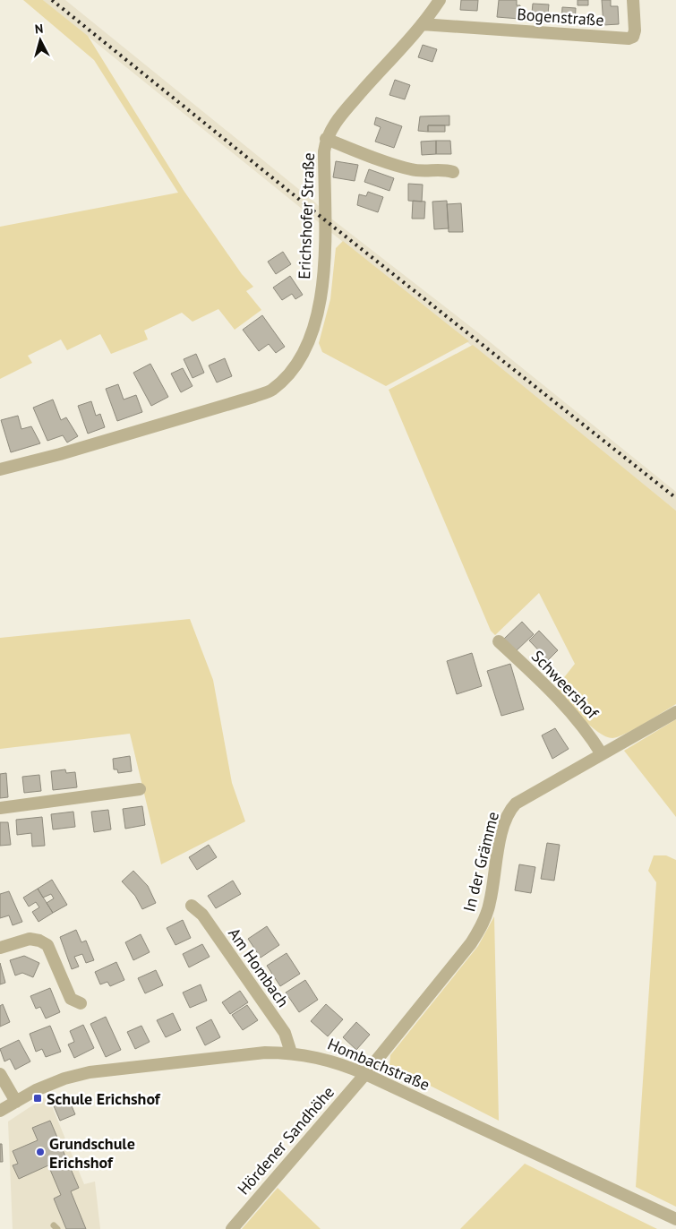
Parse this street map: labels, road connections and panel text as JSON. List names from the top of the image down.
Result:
{
  "streets": {
    "street": [
      "Bogenstraße",
      "Erichshofer Straße",
      "Schweershof",
      "In der Grämme",
      "Am Hombach",
      "Hombachstraße",
      "Hördener Sandhöhe"
    ]
  },
  "crossings": [
    ["Bogenstraße", "Erichshofer Straße"],
    ["Schweershof", "In der Grämme"],
    ["In der Grämme", "Hombachstraße"],
    ["In der Grämme", "Hördener Sandhöhe"],
    ["Am Hombach", "Hombachstraße"],
    ["Hombachstraße", "Hördener Sandhöhe"]
  ],
  "places": {
    "transit": ["Schule Erichshof"],
    "other": ["Grundschule Erichshof"]
  },
  "north": "top"
}
